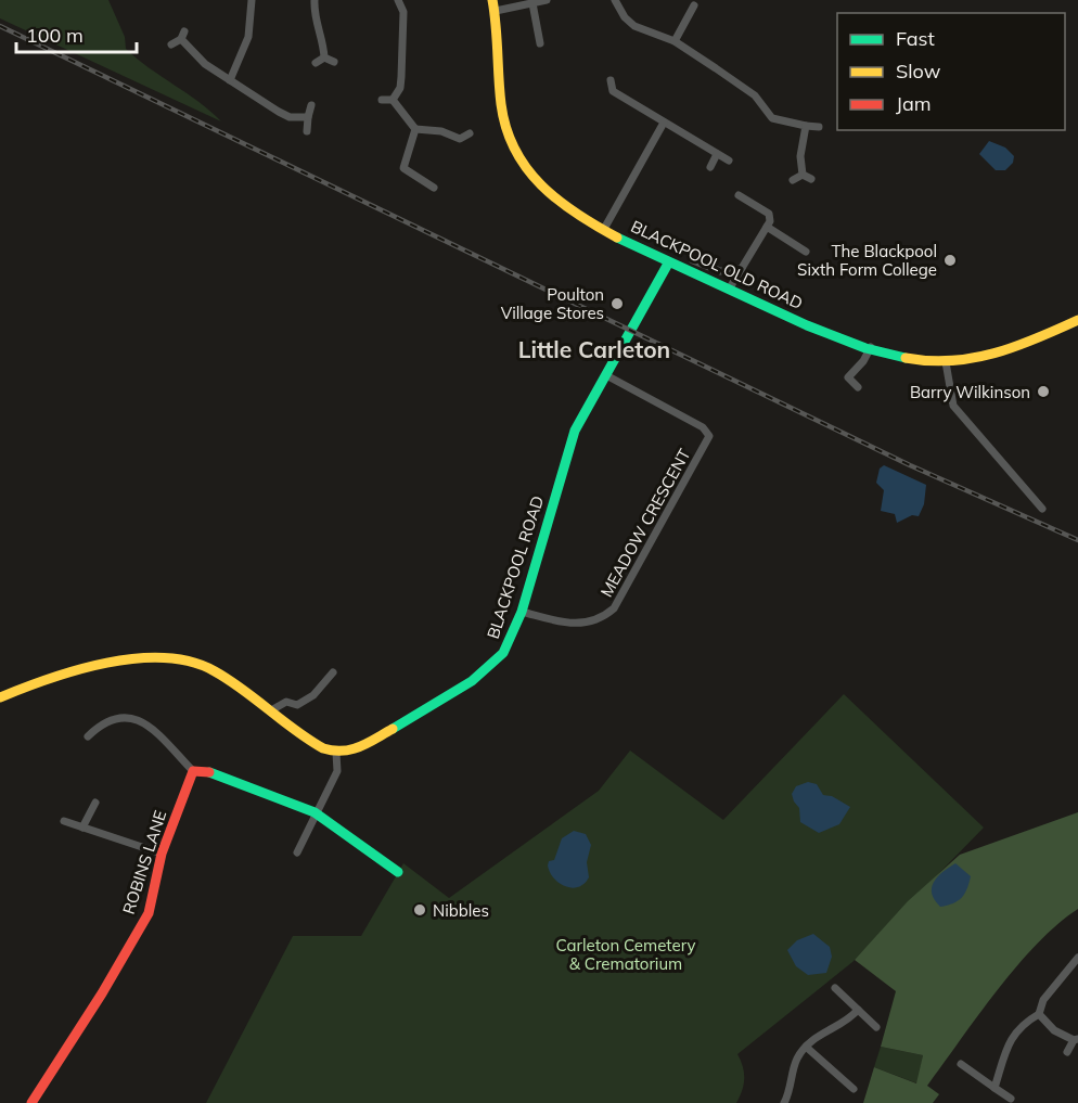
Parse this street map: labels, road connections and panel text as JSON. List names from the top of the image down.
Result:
{
  "streets": {
    "main road": ["BLACKPOOL OLD ROAD", "BLACKPOOL ROAD", "ROBINS LANE"],
    "street": ["MEADOW CRESCENT"]
  },
  "crossings": [
    ["BLACKPOOL OLD ROAD", "BLACKPOOL ROAD"],
    ["MEADOW CRESCENT", "BLACKPOOL ROAD"]
  ],
  "districts": ["Little Carleton"],
  "parks": ["Carleton Cemetery & Crematorium"],
  "places": [
    "The Blackpool Sixth Form College",
    "Poulton Village Stores",
    "Barry Wilkinson",
    "Nibbles"
  ],
  "legend": ["Fast", "Slow", "Jam"],
  "scale_bar": "100 m"
}
